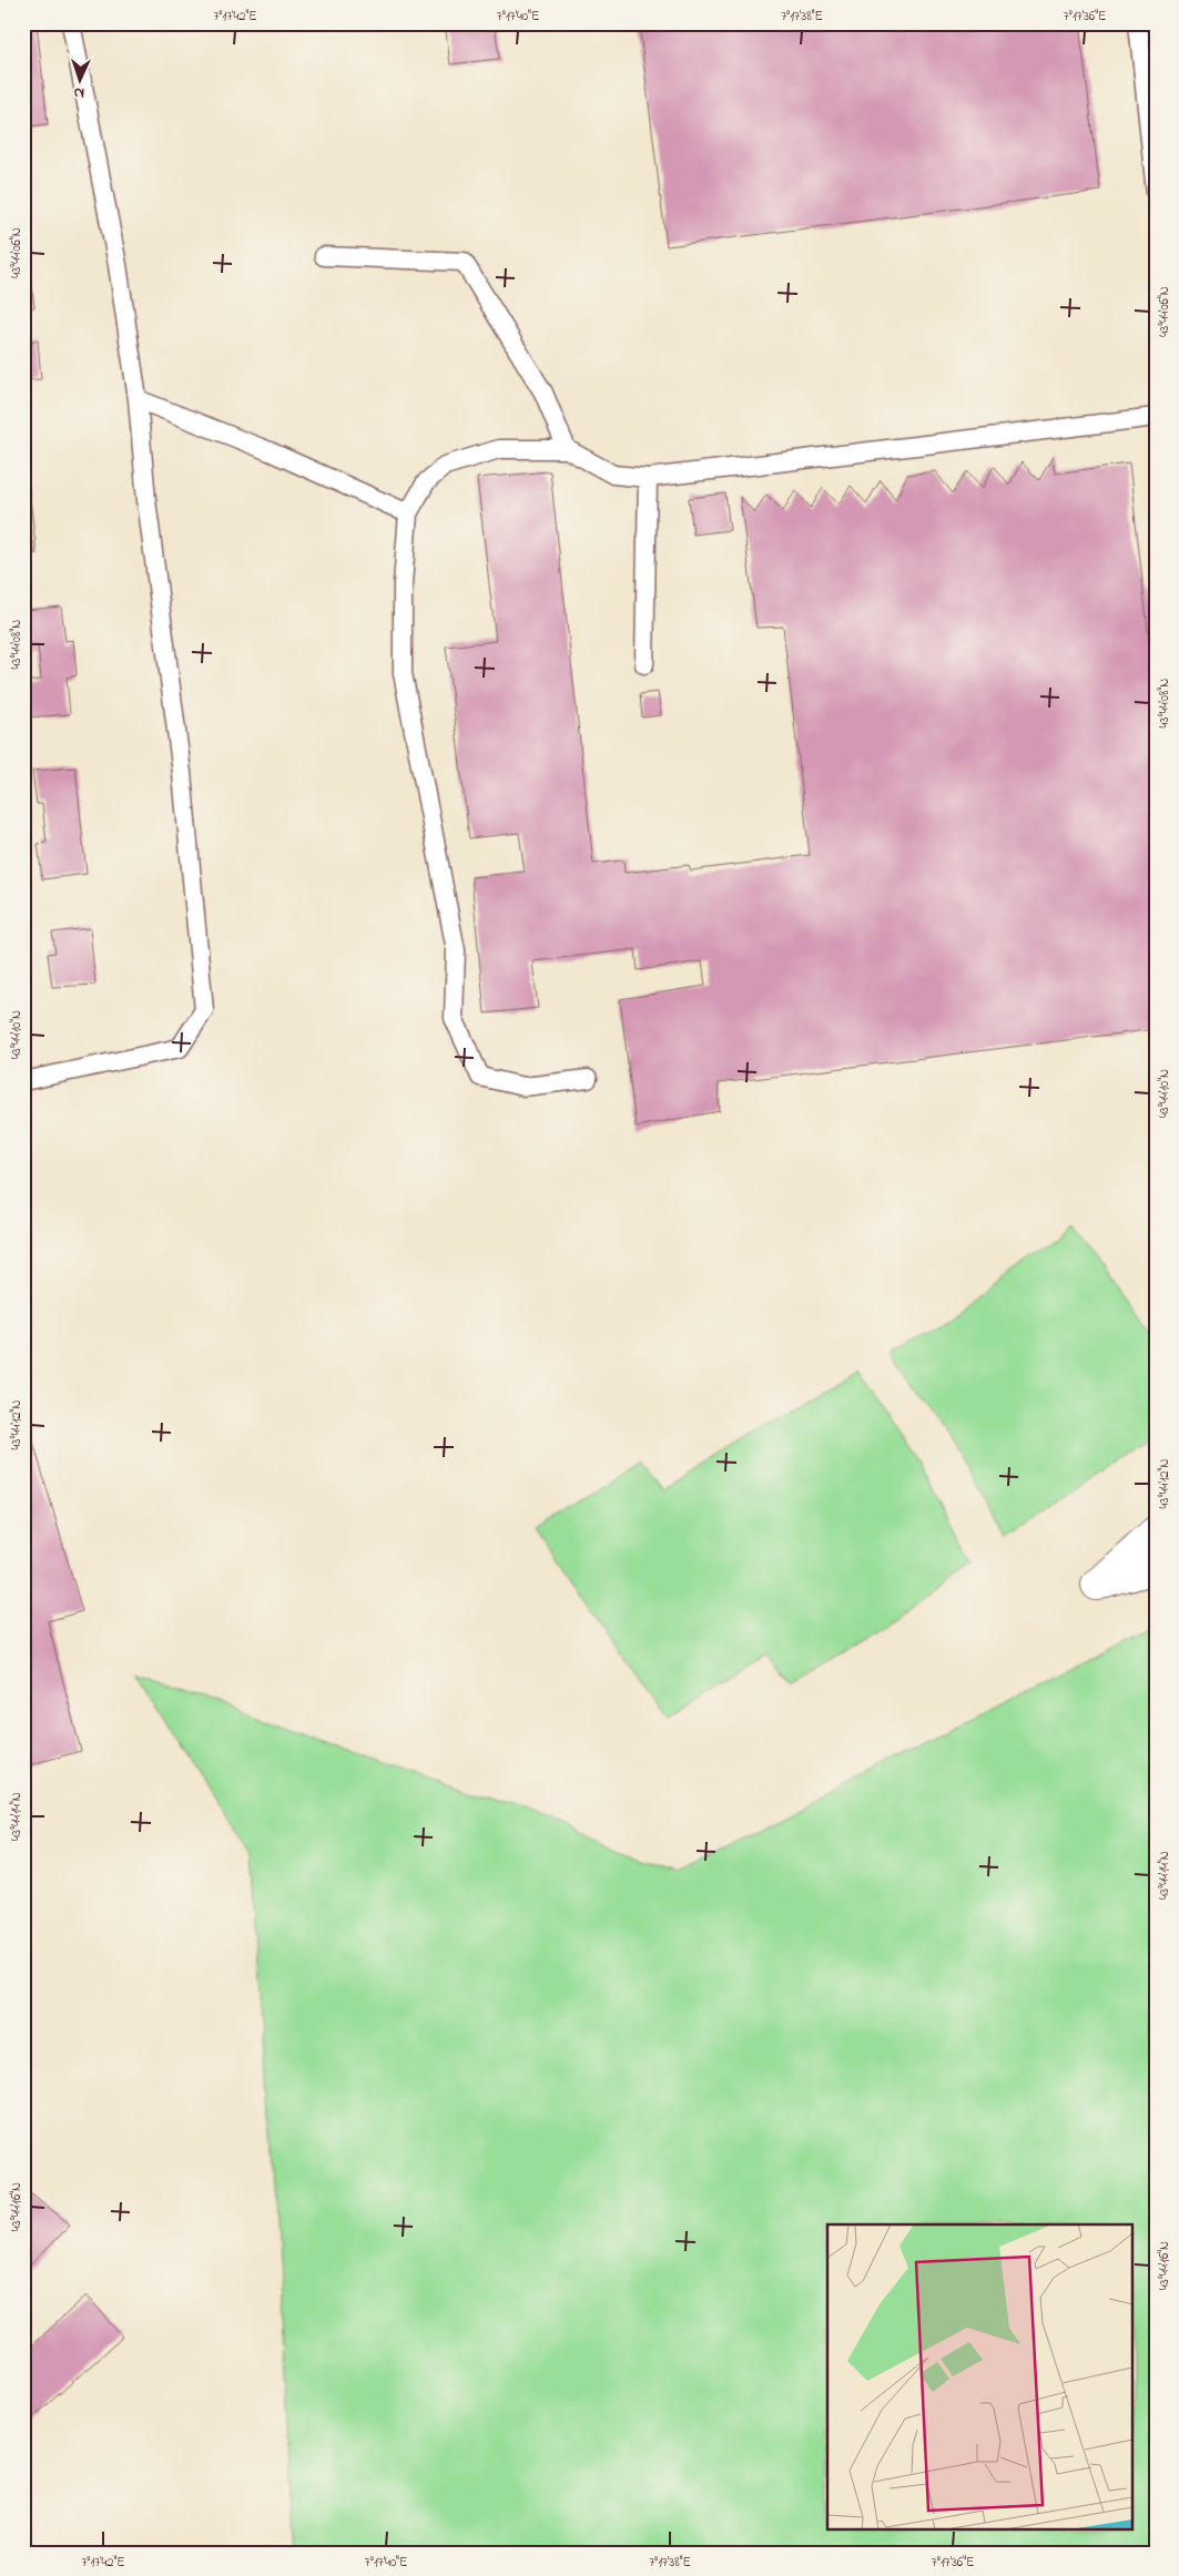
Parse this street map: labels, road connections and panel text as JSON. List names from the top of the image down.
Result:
{
  "north": "bottom",
  "coordinates": [
    "7°17'42\"E",
    "7°17'40\"E",
    "7°17'38\"E",
    "7°17'36\"E",
    "43°44'06\"N",
    "43°44'08\"N",
    "43°44'10\"N",
    "43°44'12\"N",
    "43°44'14\"N",
    "43°44'16\"N"
  ]
}
